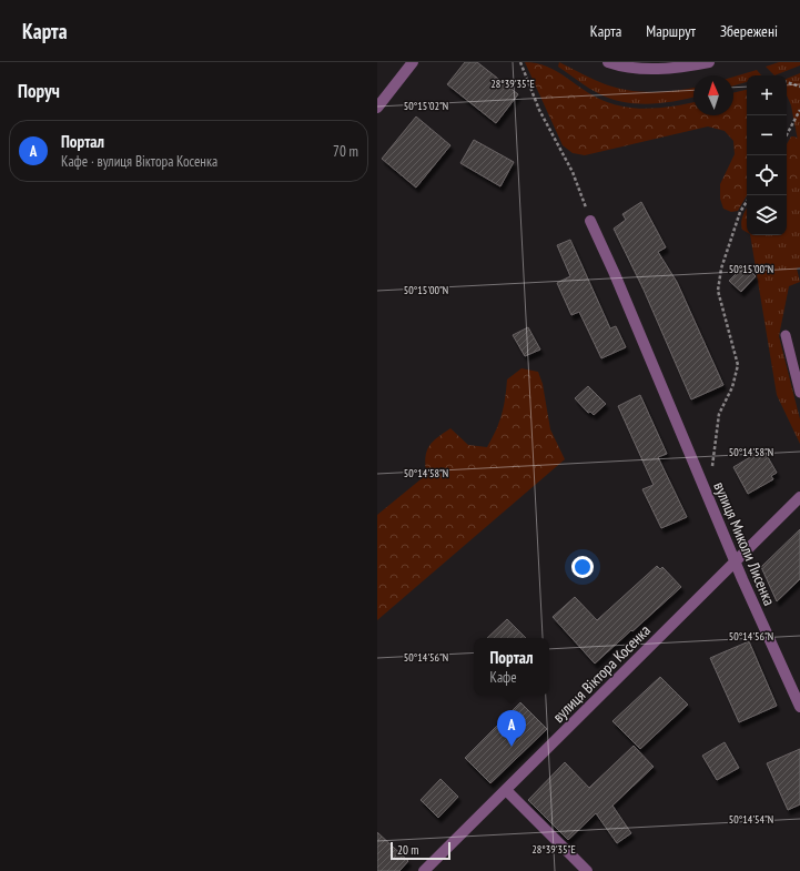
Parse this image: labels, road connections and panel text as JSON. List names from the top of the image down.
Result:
{
  "streets": {
    "street": ["вулиця Миколи Лисенка", "вулиця Віктора Косенка"]
  },
  "crossings": [
    ["вулиця Миколи Лисенка", "вулиця Віктора Косенка"]
  ],
  "scale_bar": "20 m",
  "north": "top",
  "page": {
    "header": "Карта",
    "nav": ["Карта", "Маршрут", "Збережені"],
    "heading": "Поруч",
    "map_buttons": ["+", "−"],
    "list": [
      {
        "mark": "A",
        "name": "Портал",
        "note": "Кафе · вулиця Віктора Косенка",
        "value": "70 m"
      }
    ],
    "popup": ["Портал", "Кафе"],
    "pins": "A",
    "scale": "20 m"
  },
  "coordinates": [
    "28°39'35\"E",
    "50°15'02\"N",
    "50°15'00\"N",
    "50°14'58\"N",
    "50°14'56\"N",
    "50°14'54\"N"
  ]
}
